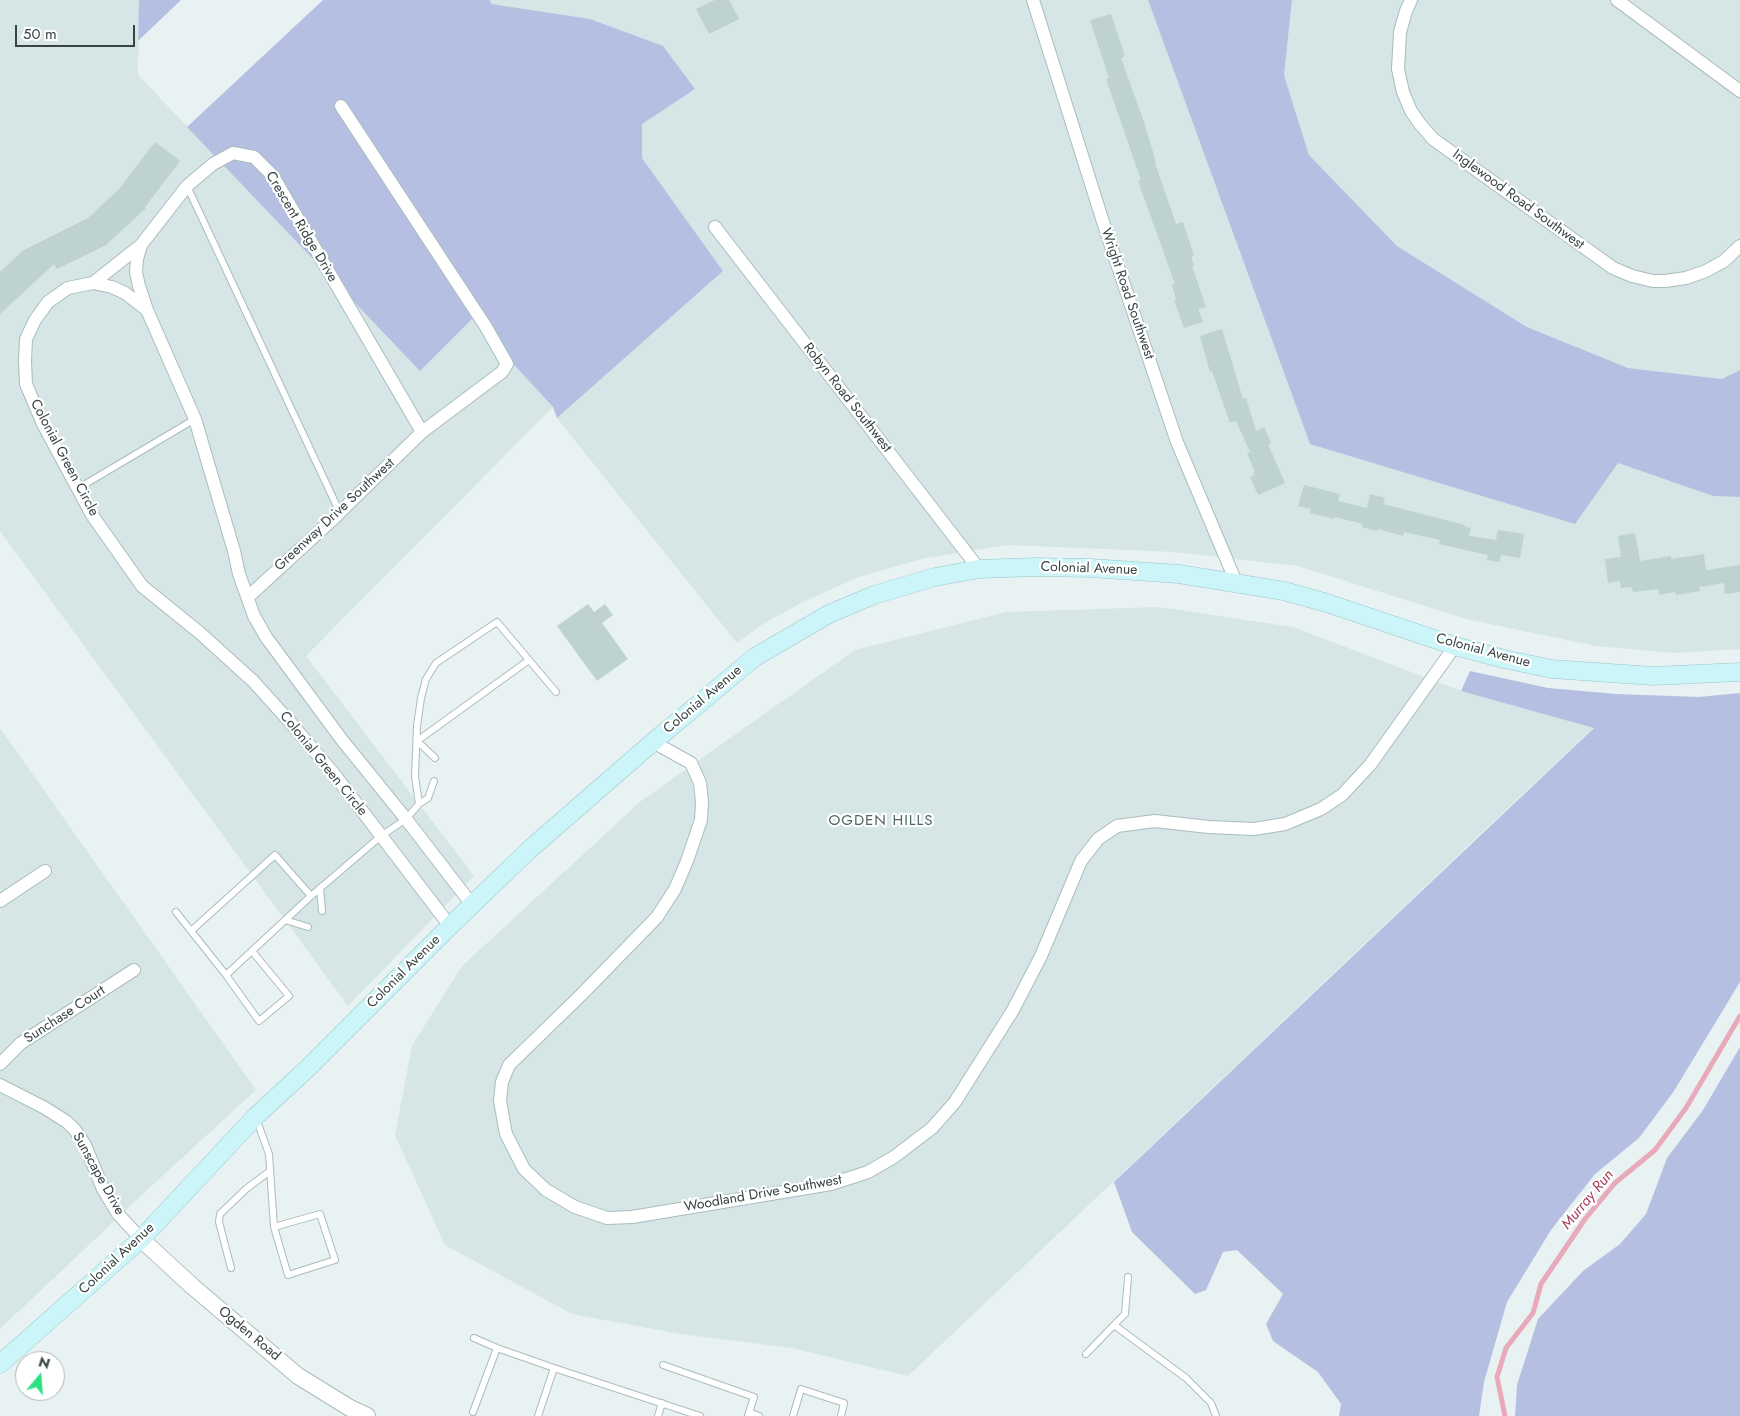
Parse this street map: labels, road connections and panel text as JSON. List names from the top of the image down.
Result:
{
  "streets": {
    "main road": ["Colonial Avenue"],
    "street": [
      "Inglewood Road Southwest",
      "Crescent Ridge Drive",
      "Wright Road Southwest",
      "Robyn Road Southwest",
      "Colonial Green Circle",
      "Greenway Drive Southwest",
      "Sunchase Court",
      "Sunscape Drive",
      "Woodland Drive Southwest",
      "Ogden Road"
    ]
  },
  "crossings": [
    ["Crescent Ridge Drive", "Colonial Green Circle"],
    ["Crescent Ridge Drive", "Greenway Drive Southwest"],
    ["Wright Road Southwest", "Colonial Avenue"],
    ["Robyn Road Southwest", "Colonial Avenue"],
    ["Colonial Green Circle", "Colonial Avenue"],
    ["Colonial Avenue", "Sunscape Drive"],
    ["Colonial Avenue", "Woodland Drive Southwest"],
    ["Colonial Avenue", "Ogden Road"],
    ["Sunscape Drive", "Ogden Road"]
  ],
  "districts": ["OGDEN HILLS"],
  "water": ["Murray Run"],
  "scale_bar": "50 m",
  "north": "top"
}
